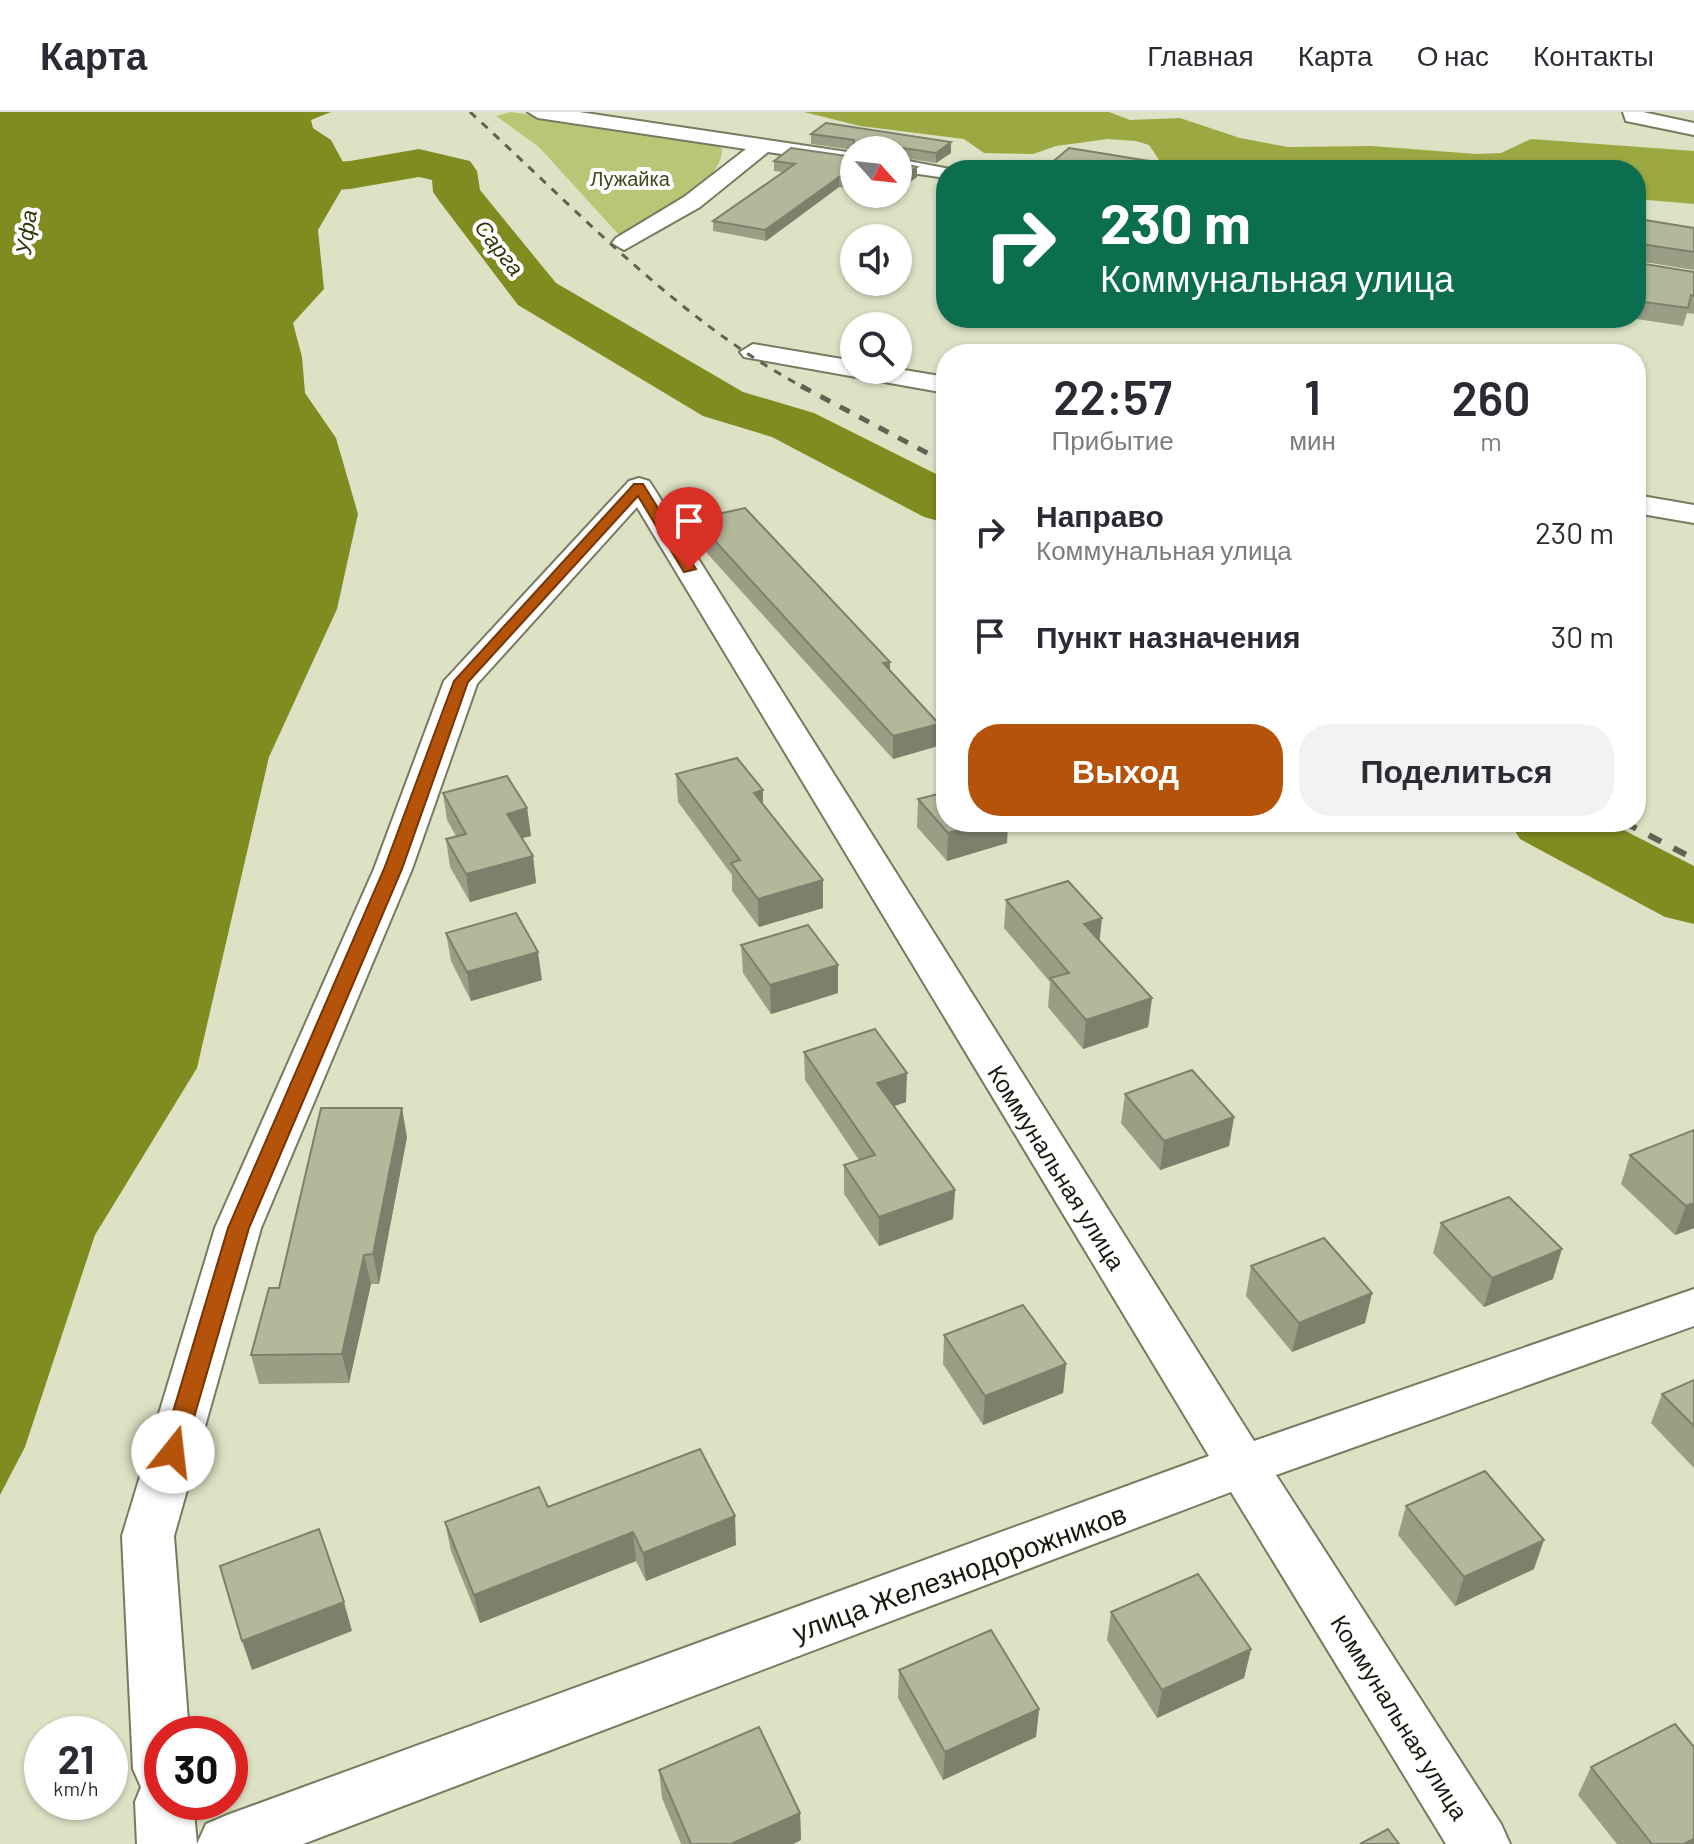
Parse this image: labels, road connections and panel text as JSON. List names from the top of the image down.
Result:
{
  "streets": {
    "street": ["Коммунальная улица", "улица Железнодорожников"]
  },
  "crossings": [
    ["Коммунальная улица", "улица Железнодорожников"]
  ],
  "water": ["Уфа", "Сарга"],
  "parks": ["Лужайка"],
  "north": "bottom right",
  "page": {
    "header": "Карта",
    "nav": [
      "Главная",
      "Карта",
      "О нас",
      "Контакты"
    ],
    "turn": ["230 m", "Коммунальная улица"],
    "eta": [
      "22:57",
      "Прибытие",
      "1",
      "мин",
      "260",
      "m"
    ],
    "list": [
      {
        "name": "Направо",
        "note": "Коммунальная улица",
        "value": "230 m"
      },
      {
        "name": "Пункт назначения",
        "value": "30 m"
      }
    ],
    "buttons": ["Выход", "Поделиться"],
    "speed": "21 km/h",
    "limit": "30"
  }
}
